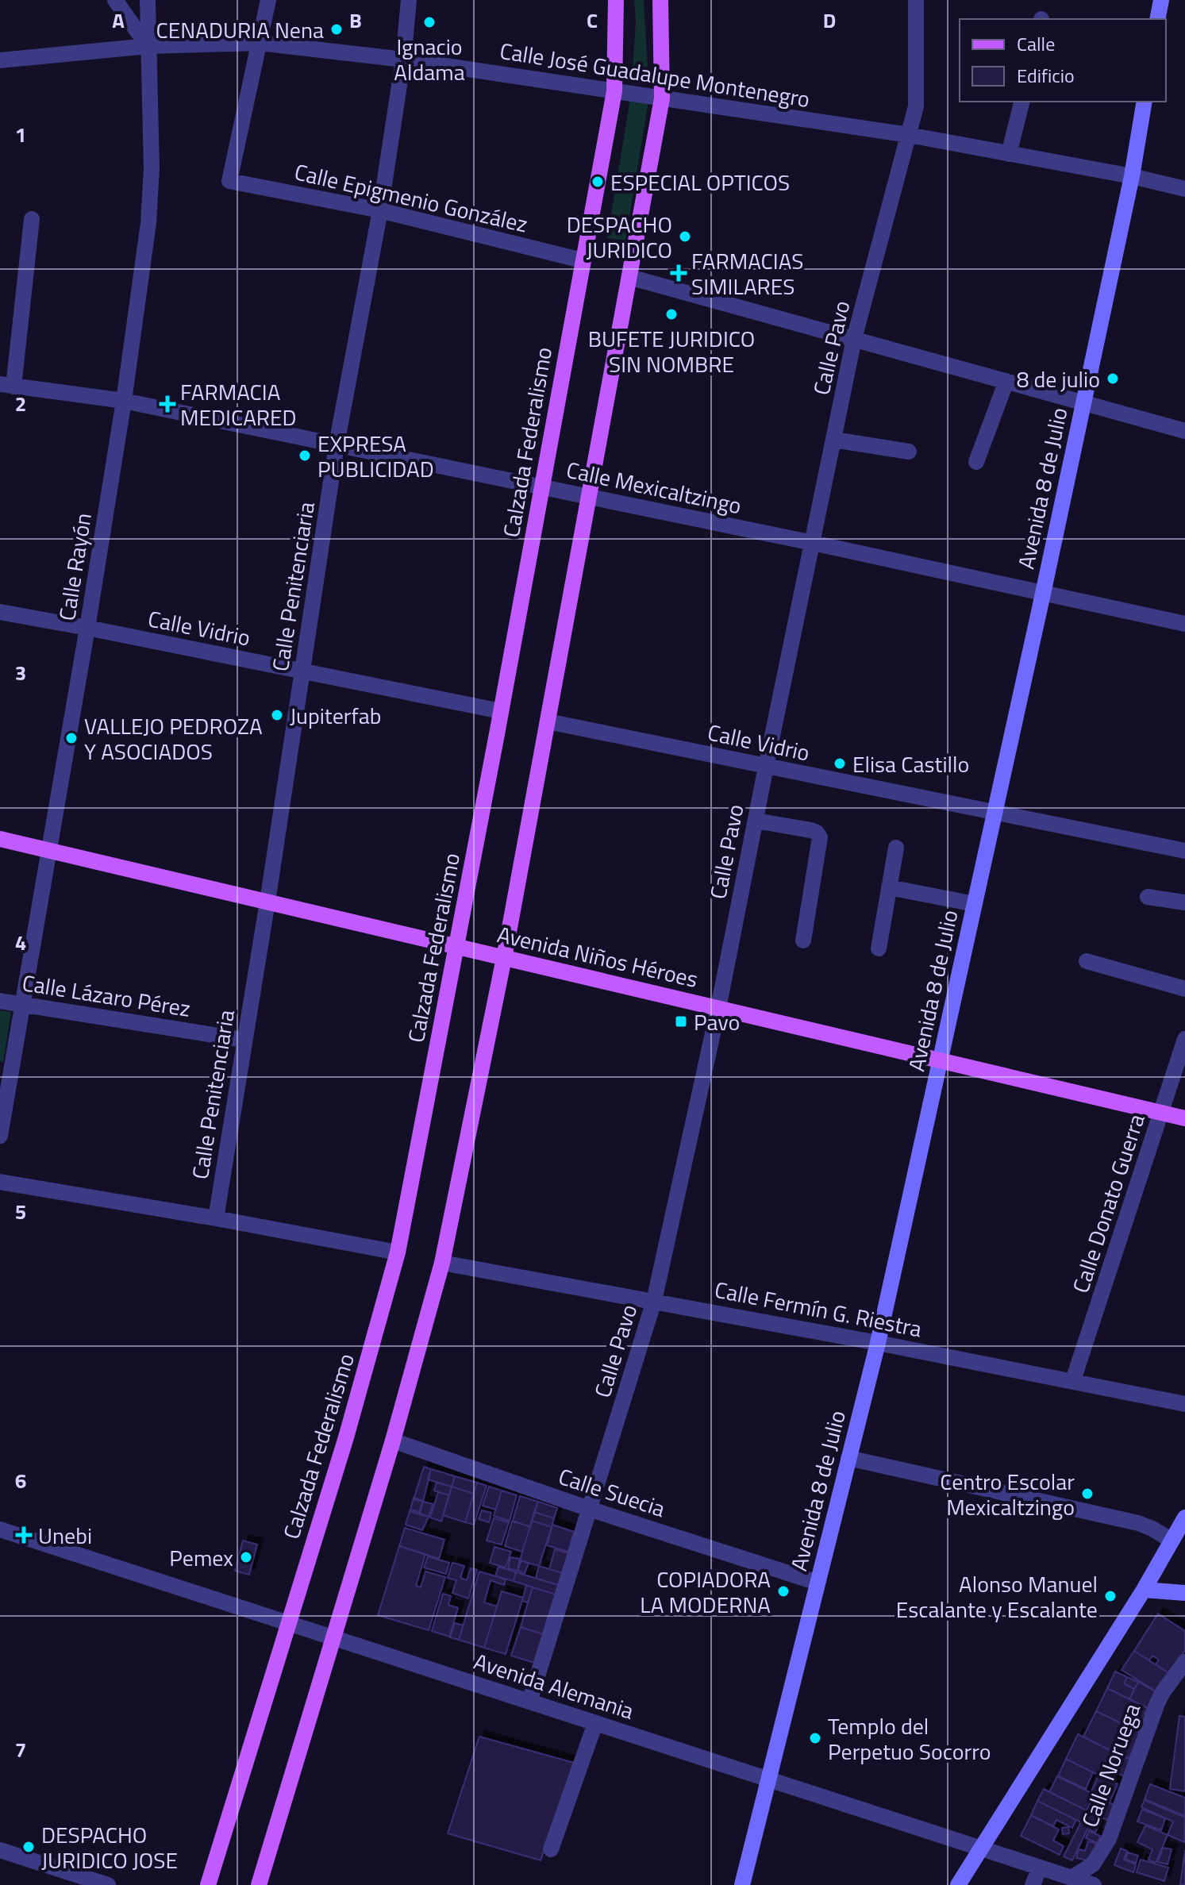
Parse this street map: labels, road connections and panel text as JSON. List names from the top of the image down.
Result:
{
  "streets": {
    "main road": ["Calzada Federalismo", "Avenida Niños Héroes"],
    "street": [
      "Calle José Guadalupe Montenegro",
      "Calle Epigmenio González",
      "Calle Pavo",
      "Calle Mexicaltzingo",
      "Avenida 8 de Julio",
      "Calle Rayón",
      "Calle Penitenciaria",
      "Calle Vidrio",
      "Calle Lázaro Pérez",
      "Calle Donato Guerra",
      "Calle Fermín G. Riestra",
      "Calle Suecia",
      "Avenida Alemania",
      "Calle Noruega"
    ]
  },
  "crossings": [
    ["Calle José Guadalupe Montenegro", "Calle Epigmenio González"],
    ["Calle José Guadalupe Montenegro", "Calle Pavo"],
    ["Calle José Guadalupe Montenegro", "Calzada Federalismo"],
    ["Calle José Guadalupe Montenegro", "Avenida 8 de Julio"],
    ["Calle José Guadalupe Montenegro", "Calle Rayón"],
    ["Calle José Guadalupe Montenegro", "Calle Penitenciaria"],
    ["Calle Epigmenio González", "Calzada Federalismo"],
    ["Calle Epigmenio González", "Calle Penitenciaria"],
    ["Calle Pavo", "Calle Mexicaltzingo"],
    ["Calle Pavo", "Calle Vidrio"],
    ["Calle Pavo", "Avenida Niños Héroes"],
    ["Calle Pavo", "Calle Fermín G. Riestra"],
    ["Calle Pavo", "Calle Suecia"],
    ["Calle Pavo", "Avenida Alemania"],
    ["Calzada Federalismo", "Calle Mexicaltzingo"],
    ["Calzada Federalismo", "Calle Vidrio"],
    ["Calzada Federalismo", "Avenida Niños Héroes"],
    ["Calzada Federalismo", "Avenida Alemania"],
    ["Calle Mexicaltzingo", "Avenida 8 de Julio"],
    ["Calle Mexicaltzingo", "Calle Rayón"],
    ["Calle Mexicaltzingo", "Calle Penitenciaria"],
    ["Avenida 8 de Julio", "Calle Vidrio"],
    ["Avenida 8 de Julio", "Avenida Niños Héroes"],
    ["Avenida 8 de Julio", "Calle Fermín G. Riestra"],
    ["Avenida 8 de Julio", "Calle Suecia"],
    ["Avenida 8 de Julio", "Avenida Alemania"],
    ["Calle Rayón", "Calle Vidrio"],
    ["Calle Rayón", "Avenida Niños Héroes"],
    ["Calle Rayón", "Calle Lázaro Pérez"],
    ["Calle Penitenciaria", "Calle Vidrio"],
    ["Calle Penitenciaria", "Avenida Niños Héroes"],
    ["Calle Penitenciaria", "Calle Lázaro Pérez"],
    ["Avenida Niños Héroes", "Calle Donato Guerra"],
    ["Calle Donato Guerra", "Calle Fermín G. Riestra"],
    ["Avenida Alemania", "Calle Noruega"]
  ],
  "places": {
    "other": [
      "Ignacio Aldama",
      "CENADURIA Nena",
      "ESPECIAL OPTICOS",
      "DESPACHO JURIDICO",
      "BUFETE JURIDICO SIN NOMBRE",
      "8 de julio",
      "EXPRESA PUBLICIDAD",
      "Jupiterfab",
      "VALLEJO PEDROZA Y ASOCIADOS",
      "Elisa Castillo",
      "Centro Escolar Mexicaltzingo",
      "Pemex",
      "COPIADORA LA MODERNA",
      "Alonso Manuel Escalante y Escalante",
      "Templo del Perpetuo Socorro",
      "DESPACHO JURIDICO JOSE"
    ],
    "health": ["FARMACIAS SIMILARES", "FARMACIA MEDICARED", "Unebi"],
    "transit": ["Pavo"]
  },
  "legend": ["Calle", "Edificio"],
  "grid": {
    "columns": [
      "A",
      "B",
      "C",
      "D"
    ],
    "rows": [
      "1",
      "2",
      "3",
      "4",
      "5",
      "6",
      "7"
    ]
  }
}
